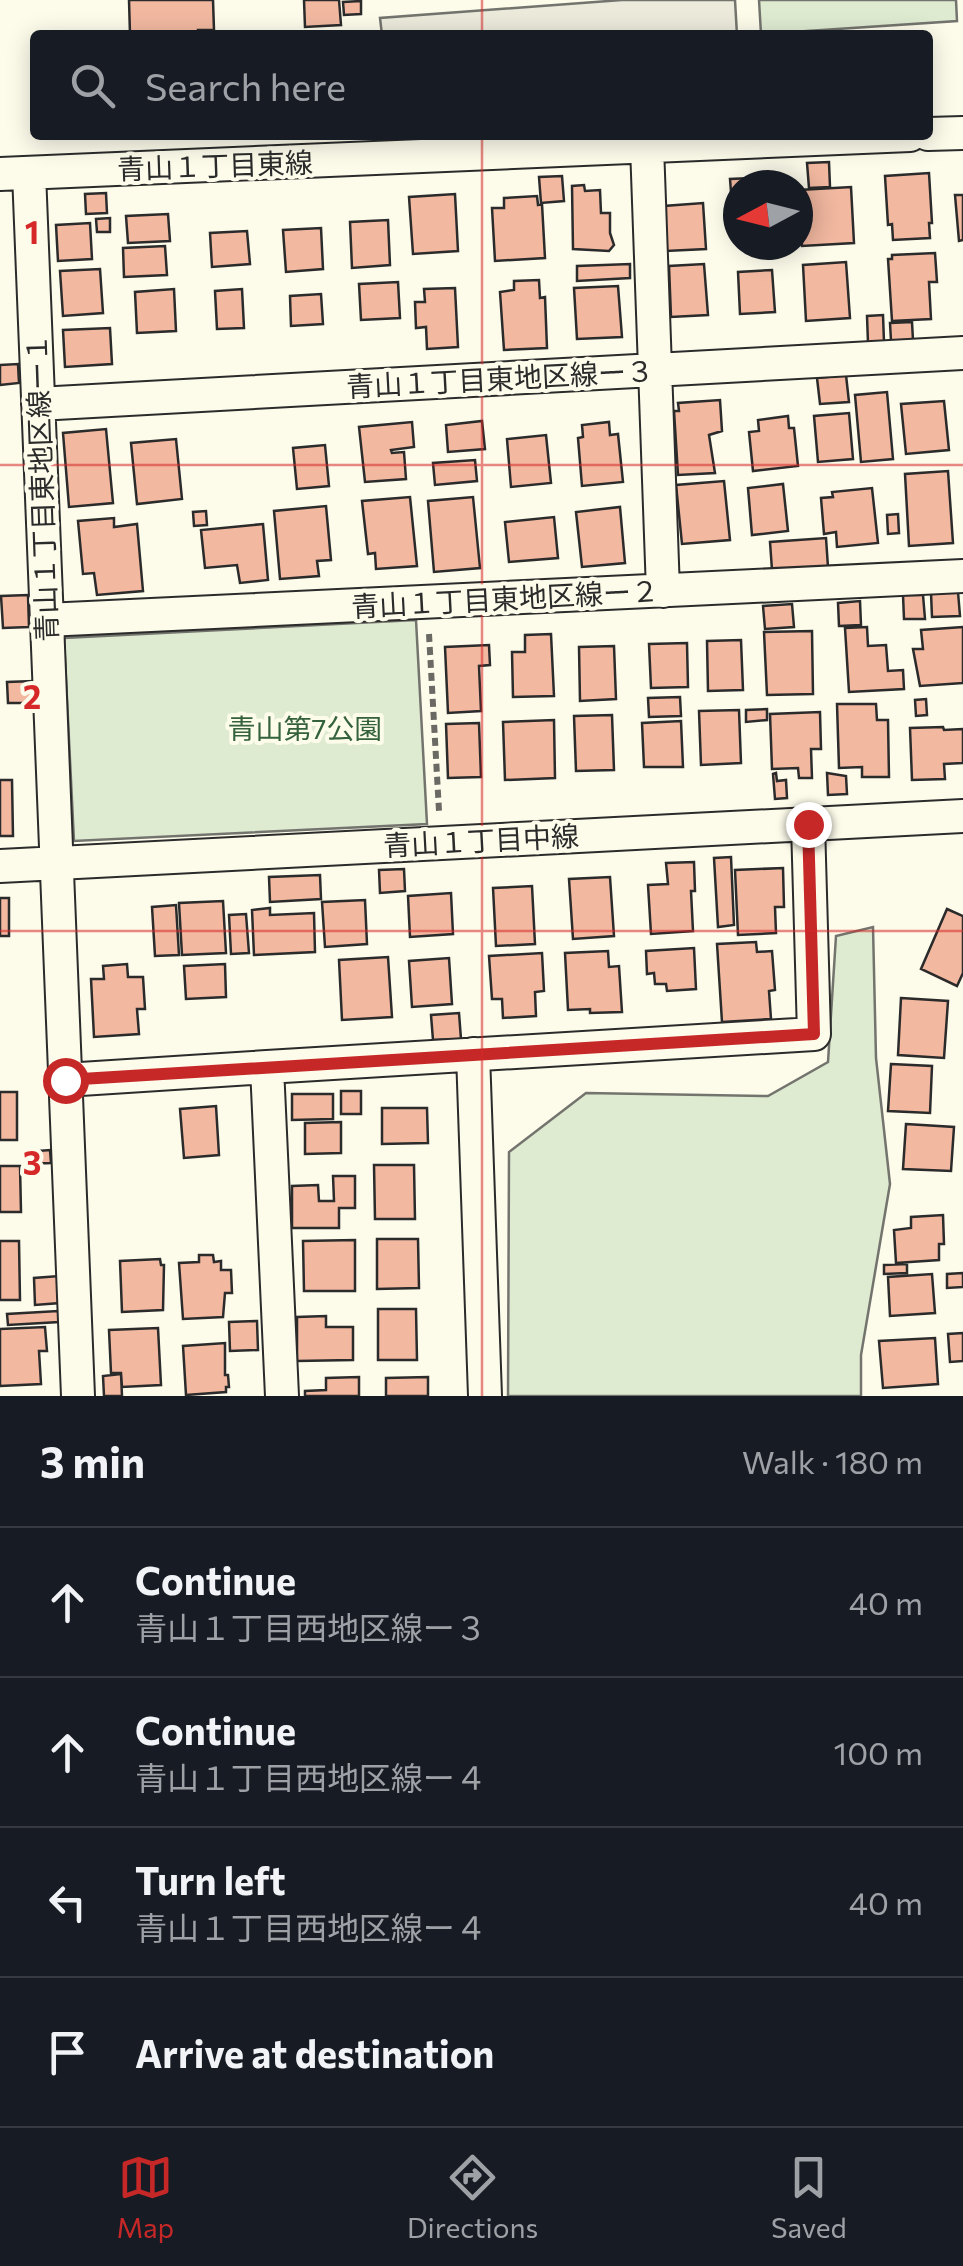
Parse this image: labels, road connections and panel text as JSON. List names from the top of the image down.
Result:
{
  "streets": {
    "street": [
      "青山１丁目東線",
      "青山１丁目東地区線ー３",
      "青山１丁目東地区線ー１",
      "青山１丁目東地区線ー２",
      "青山１丁目中線"
    ]
  },
  "crossings": [
    ["青山１丁目東線", "青山１丁目東地区線ー１"],
    ["青山１丁目東地区線ー３", "青山１丁目東地区線ー１"],
    ["青山１丁目東地区線ー１", "青山１丁目東地区線ー２"],
    ["青山１丁目東地区線ー１", "青山１丁目中線"]
  ],
  "parks": ["青山第7公園"],
  "north": "left",
  "page": {
    "search": "Search here",
    "heading": ["3 min", "Walk · 180 m"],
    "list": [
      ["Continue", "青山１丁目西地区線ー３", "40 m"],
      ["Continue", "青山１丁目西地区線ー４", "100 m"],
      ["Turn left", "青山１丁目西地区線ー４", "40 m"],
      "Arrive at destination"
    ],
    "nav": ["Map", "Directions", "Saved"]
  },
  "grid": {
    "rows": ["1", "2", "3"]
  }
}
